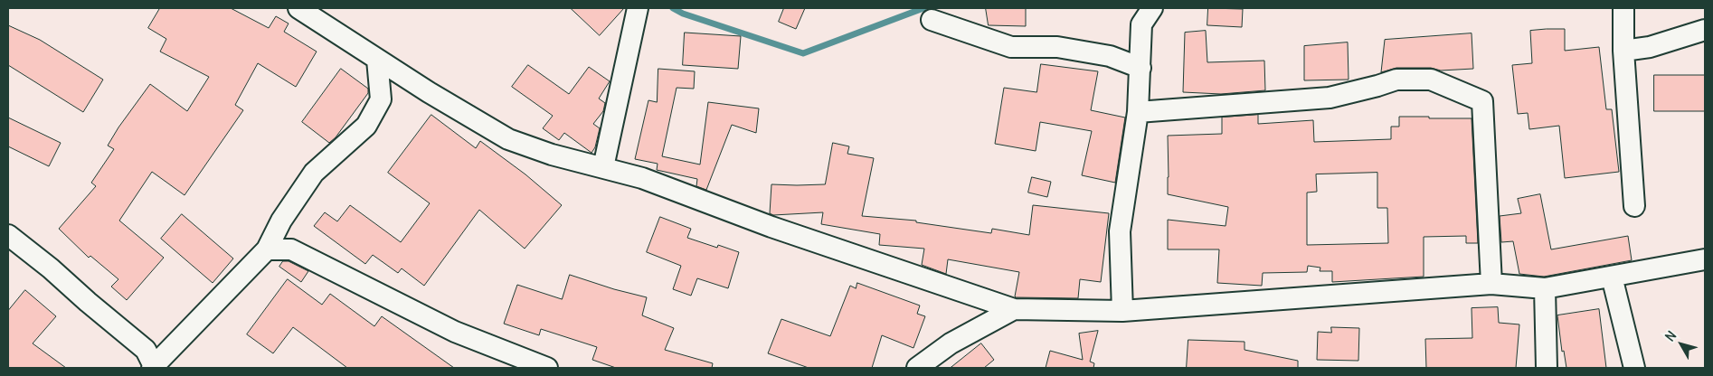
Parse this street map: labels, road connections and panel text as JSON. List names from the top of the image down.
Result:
{
  "north": "top left"
}
